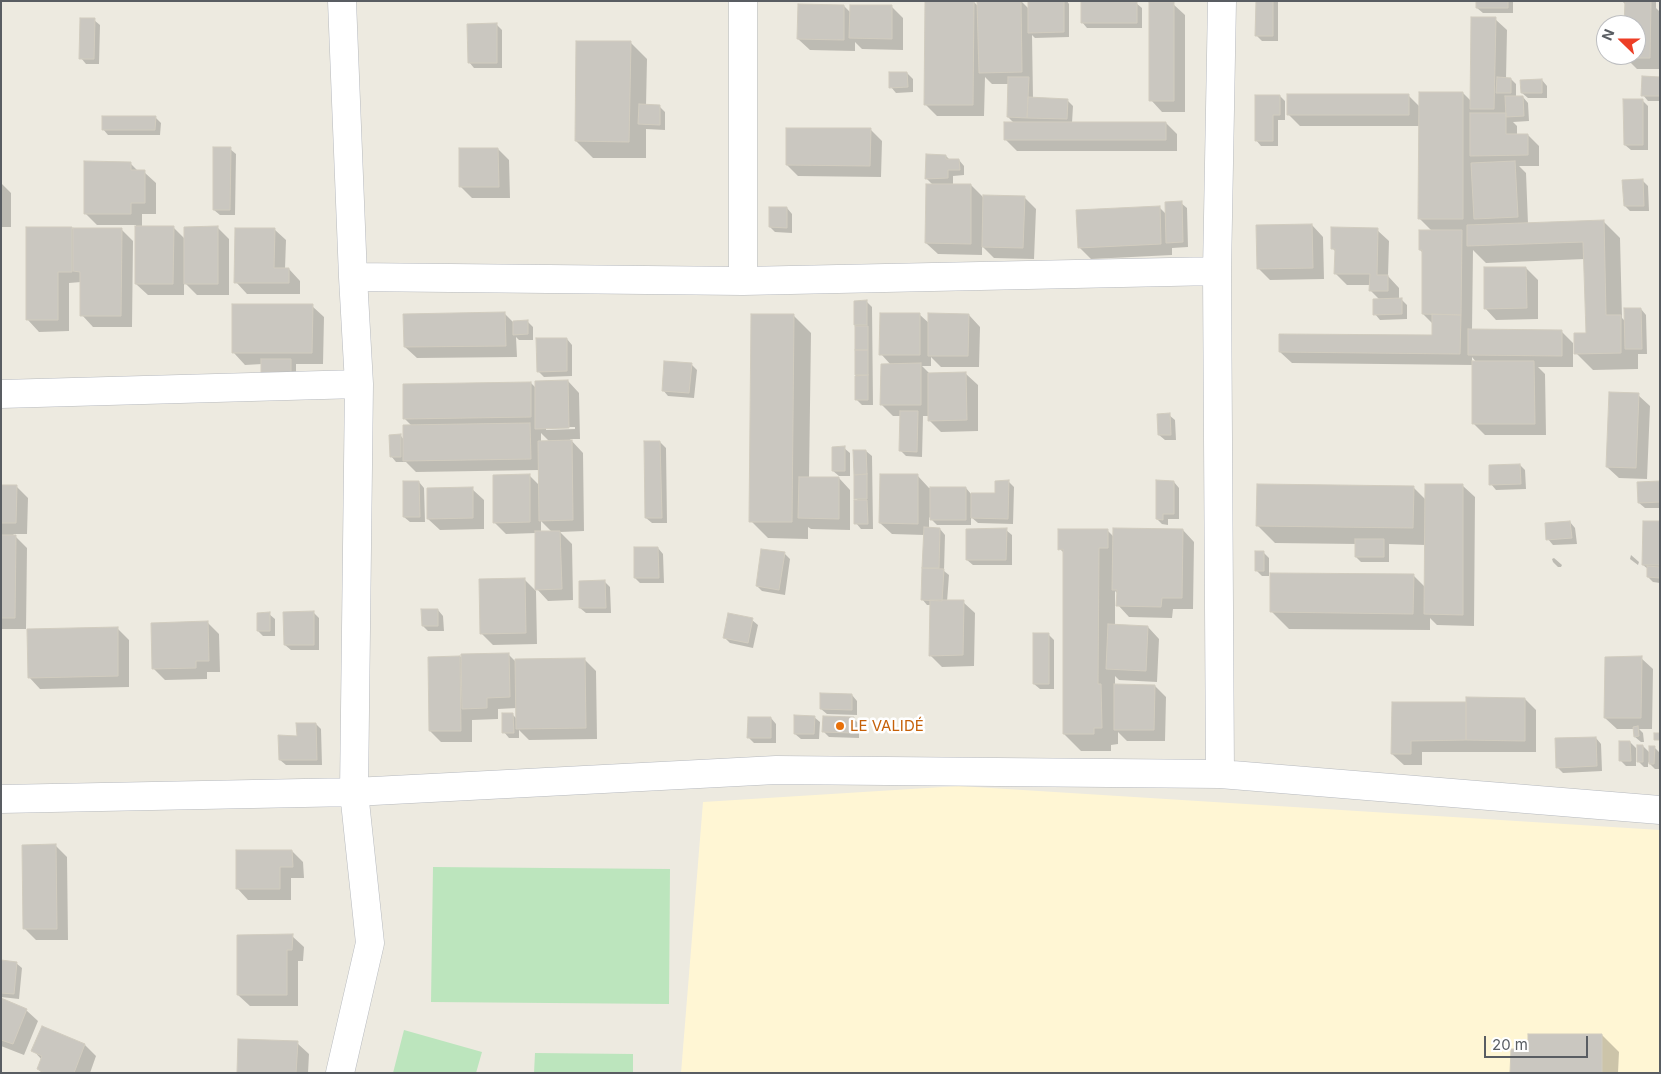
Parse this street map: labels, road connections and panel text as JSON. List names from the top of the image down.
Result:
{
  "places": ["LE VALIDÉ"],
  "scale_bar": "20 m",
  "north": "left"
}
